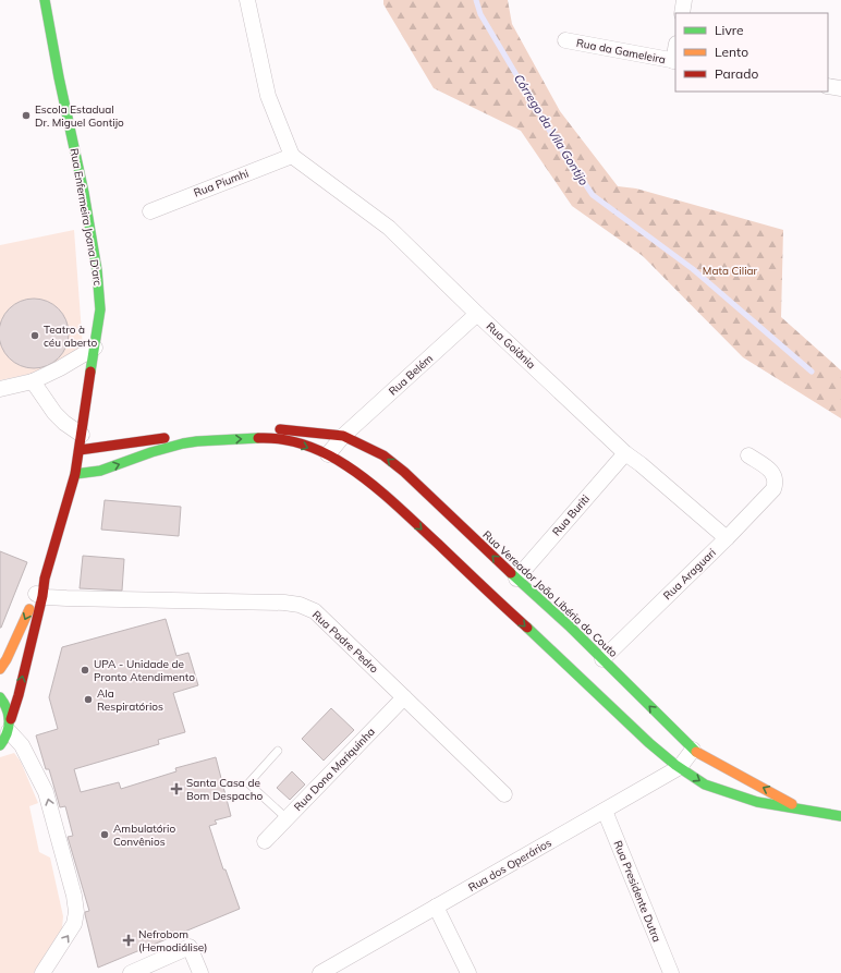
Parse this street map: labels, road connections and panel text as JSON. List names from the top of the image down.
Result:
{
  "streets": {
    "main road": ["Rua Enfermeira Joana D'arc", "Rua Vereador João Libério do Couto"],
    "street": [
      "Rua da Gameleira",
      "Rua Piumhi",
      "Rua Goiânia",
      "Rua Belém",
      "Rua Buriti",
      "Rua Araguari",
      "Rua Padre Pedro",
      "Rua Dona Mariquinha",
      "Rua dos Operários",
      "Rua Presidente Dutra"
    ]
  },
  "crossings": [
    ["Rua Piumhi", "Rua Goiânia"],
    ["Rua Enfermeira Joana D'arc", "Rua Padre Pedro"],
    ["Rua Goiânia", "Rua Belém"],
    ["Rua Goiânia", "Rua Buriti"],
    ["Rua Goiânia", "Rua Araguari"],
    ["Rua Belém", "Rua Vereador João Libério do Couto"],
    ["Rua Buriti", "Rua Vereador João Libério do Couto"],
    ["Rua Araguari", "Rua Vereador João Libério do Couto"],
    ["Rua Vereador João Libério do Couto", "Rua dos Operários"],
    ["Rua Padre Pedro", "Rua Dona Mariquinha"],
    ["Rua dos Operários", "Rua Presidente Dutra"]
  ],
  "water": ["Córrego da Vila Gontijo"],
  "parks": ["Mata Ciliar"],
  "places": {
    "other": [
      "Escola Estadual Dr. Miguel Gontijo",
      "Teatro à céu aberto",
      "UPA - Unidade de Pronto Atendimento",
      "Ala Respiratórios",
      "Ambulatório Convênios"
    ],
    "health": ["Santa Casa de Bom Despacho", "Nefrobom (Hemodiálise)"]
  },
  "legend": ["Livre", "Lento", "Parado"]
}
